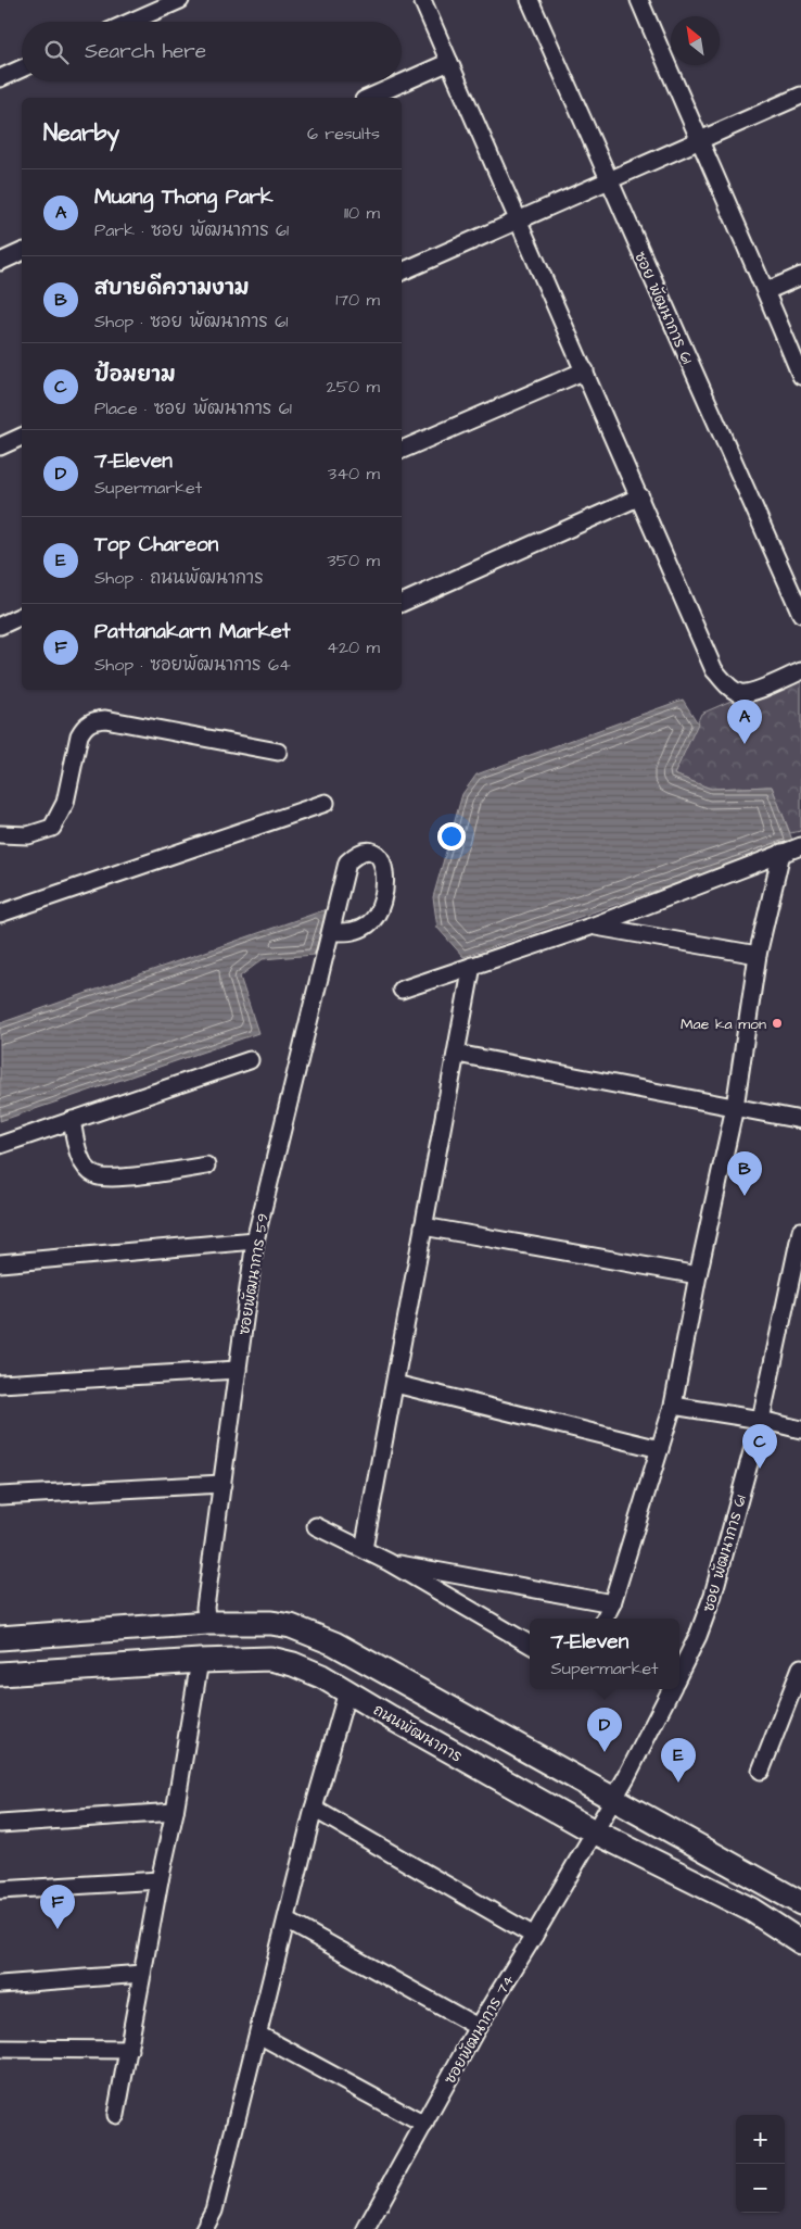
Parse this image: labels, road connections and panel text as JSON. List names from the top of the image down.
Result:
{
  "streets": {
    "main road": ["ถนนพัฒนาการ"],
    "street": ["ซอย พัฒนาการ 61", "ซอยพัฒนาการ 59", "ซอยพัฒนาการ 74"]
  },
  "crossings": [
    ["ถนนพัฒนาการ", "ซอยพัฒนาการ 74"]
  ],
  "places": ["Mae ka mon"],
  "north": "top left",
  "page": {
    "search": "Search here",
    "heading": ["Nearby", "6 results"],
    "list": [
      {
        "mark": "A",
        "name": "Muang Thong Park",
        "note": "Park · ซอย พัฒนาการ 61",
        "value": "110 m"
      },
      {
        "mark": "B",
        "name": "สบายดีความงาม",
        "note": "Shop · ซอย พัฒนาการ 61",
        "value": "170 m"
      },
      {
        "mark": "C",
        "name": "ป้อมยาม",
        "note": "Place · ซอย พัฒนาการ 61",
        "value": "250 m"
      },
      {
        "mark": "D",
        "name": "7-Eleven",
        "note": "Supermarket",
        "value": "340 m"
      },
      {
        "mark": "E",
        "name": "Top Chareon",
        "note": "Shop · ถนนพัฒนาการ",
        "value": "350 m"
      },
      {
        "mark": "F",
        "name": "Pattanakarn Market",
        "note": "Shop · ซอยพัฒนาการ 64",
        "value": "420 m"
      }
    ],
    "pins": [
      "A",
      "B",
      "C",
      "D",
      "E",
      "F"
    ],
    "popup": ["7-Eleven", "Supermarket"],
    "map_buttons": ["+", "−"]
  }
}
